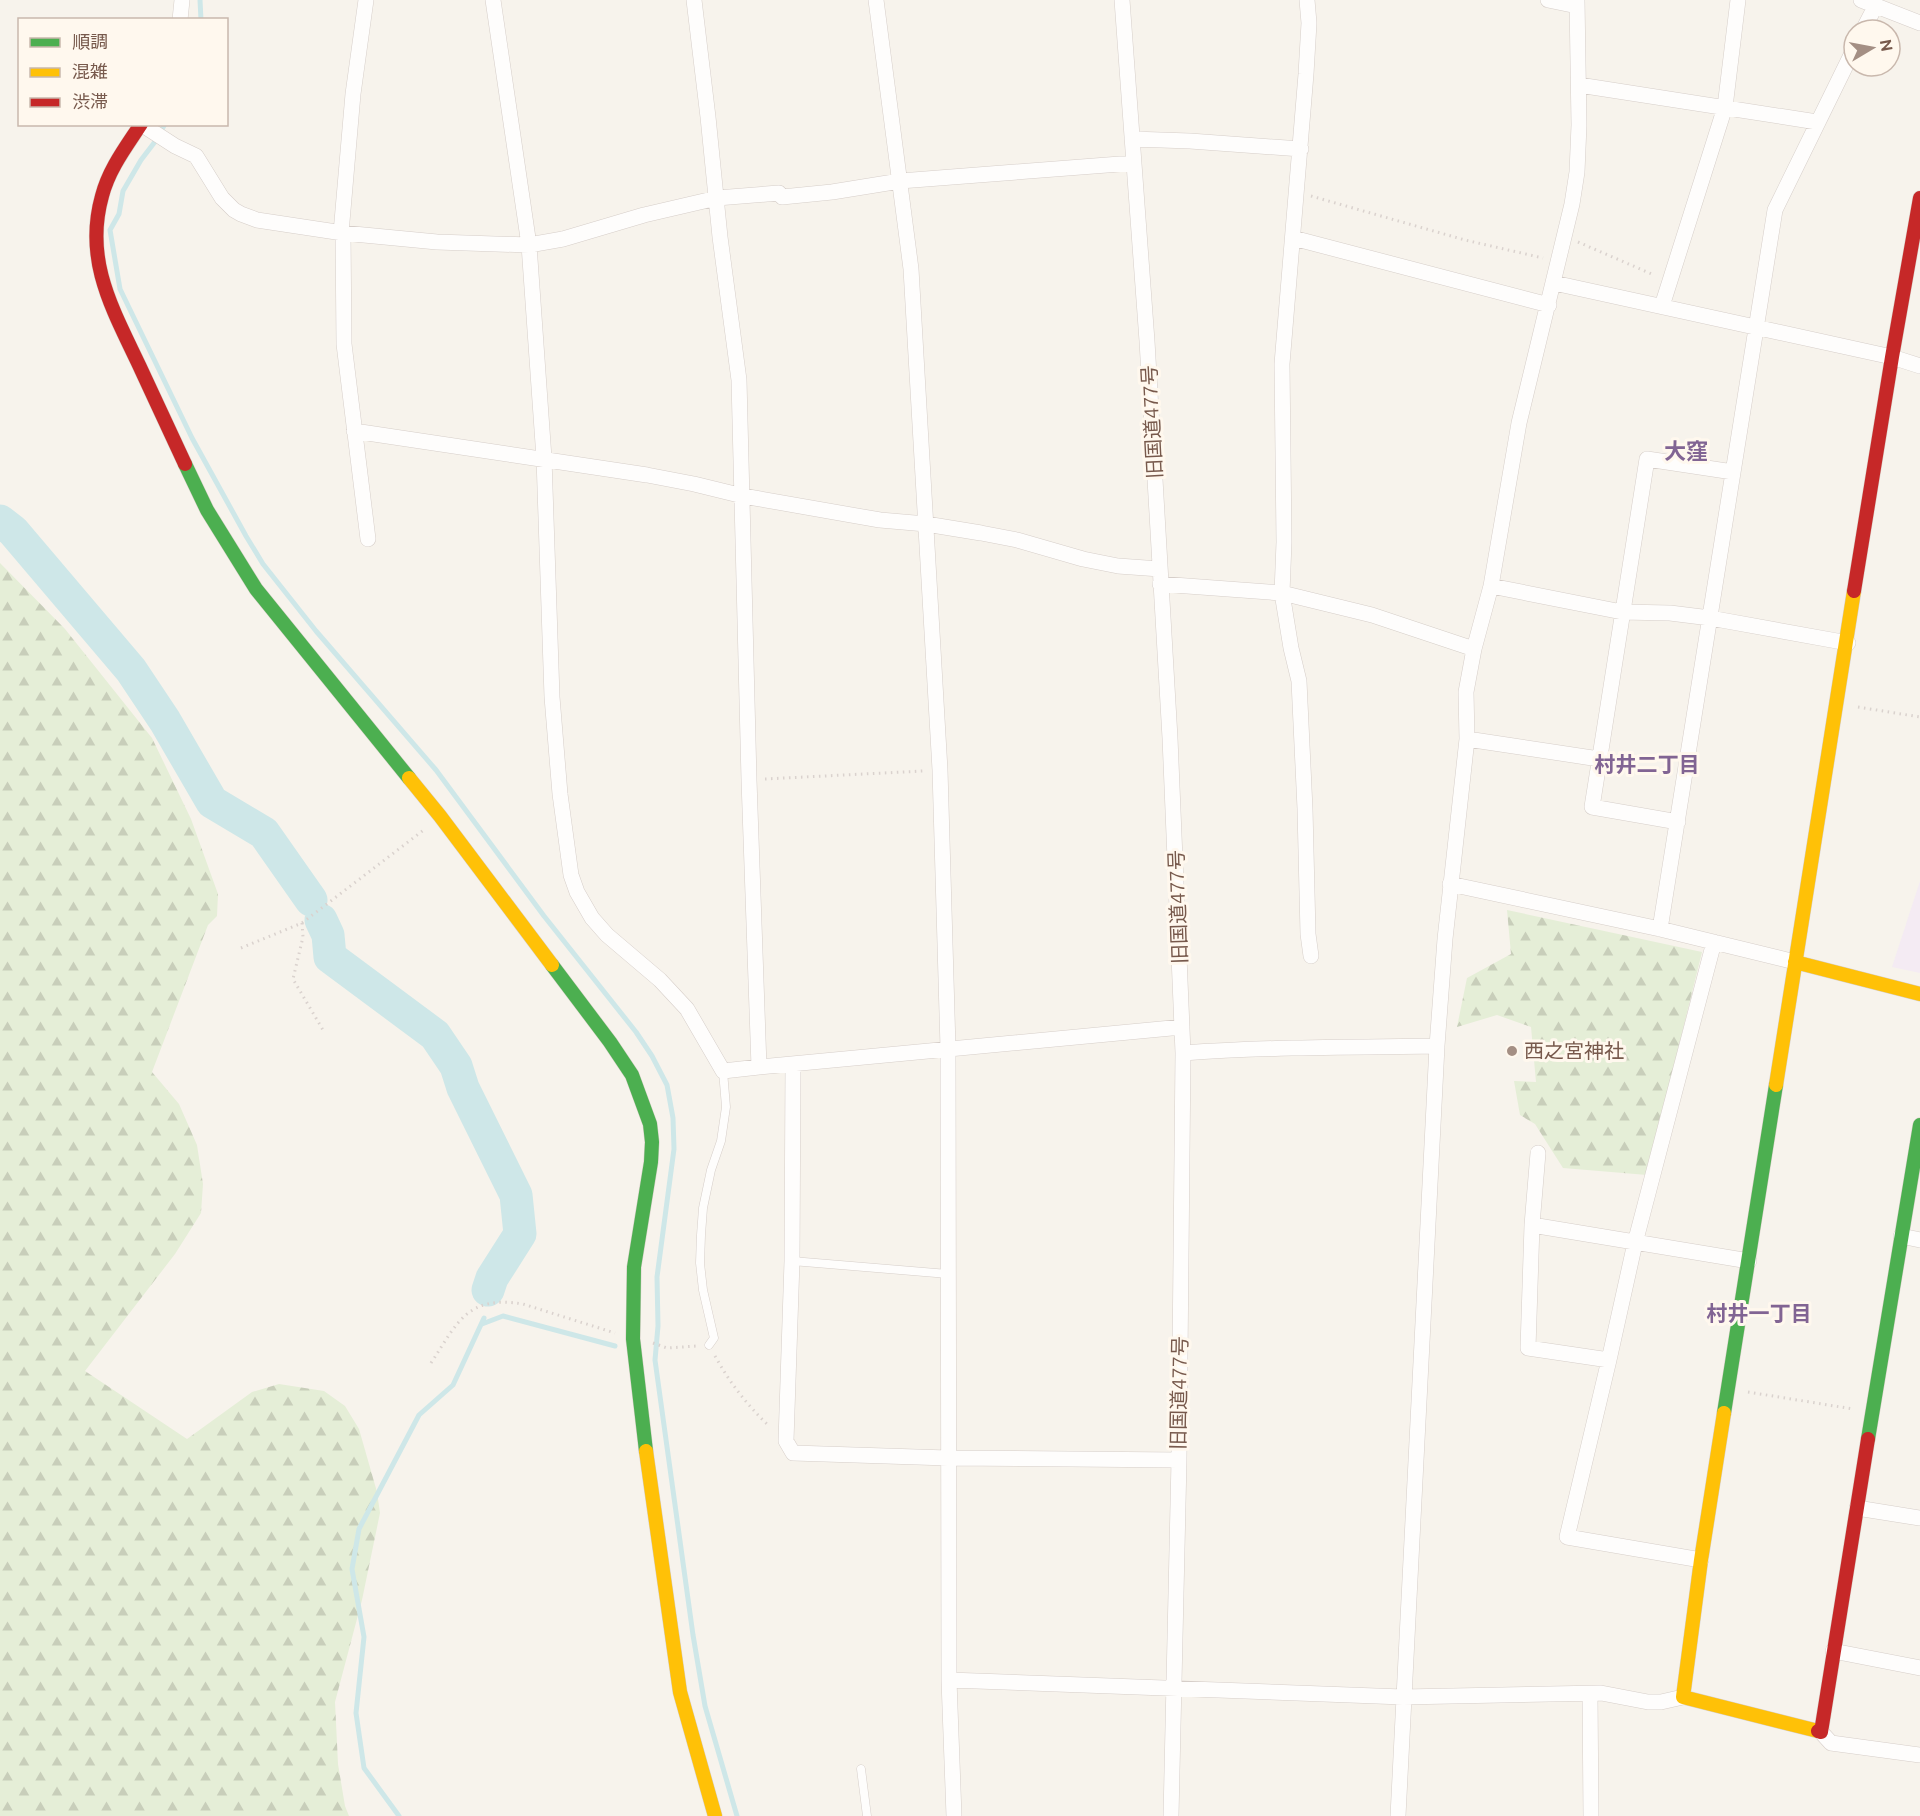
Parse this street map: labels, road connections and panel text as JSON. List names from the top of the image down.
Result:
{
  "streets": {
    "street": ["旧国道477号"]
  },
  "districts": ["大窪", "村井二丁目", "村井一丁目"],
  "places": ["西之宮神社"],
  "legend": ["順調", "混雑", "渋滞"],
  "north": "right"
}
